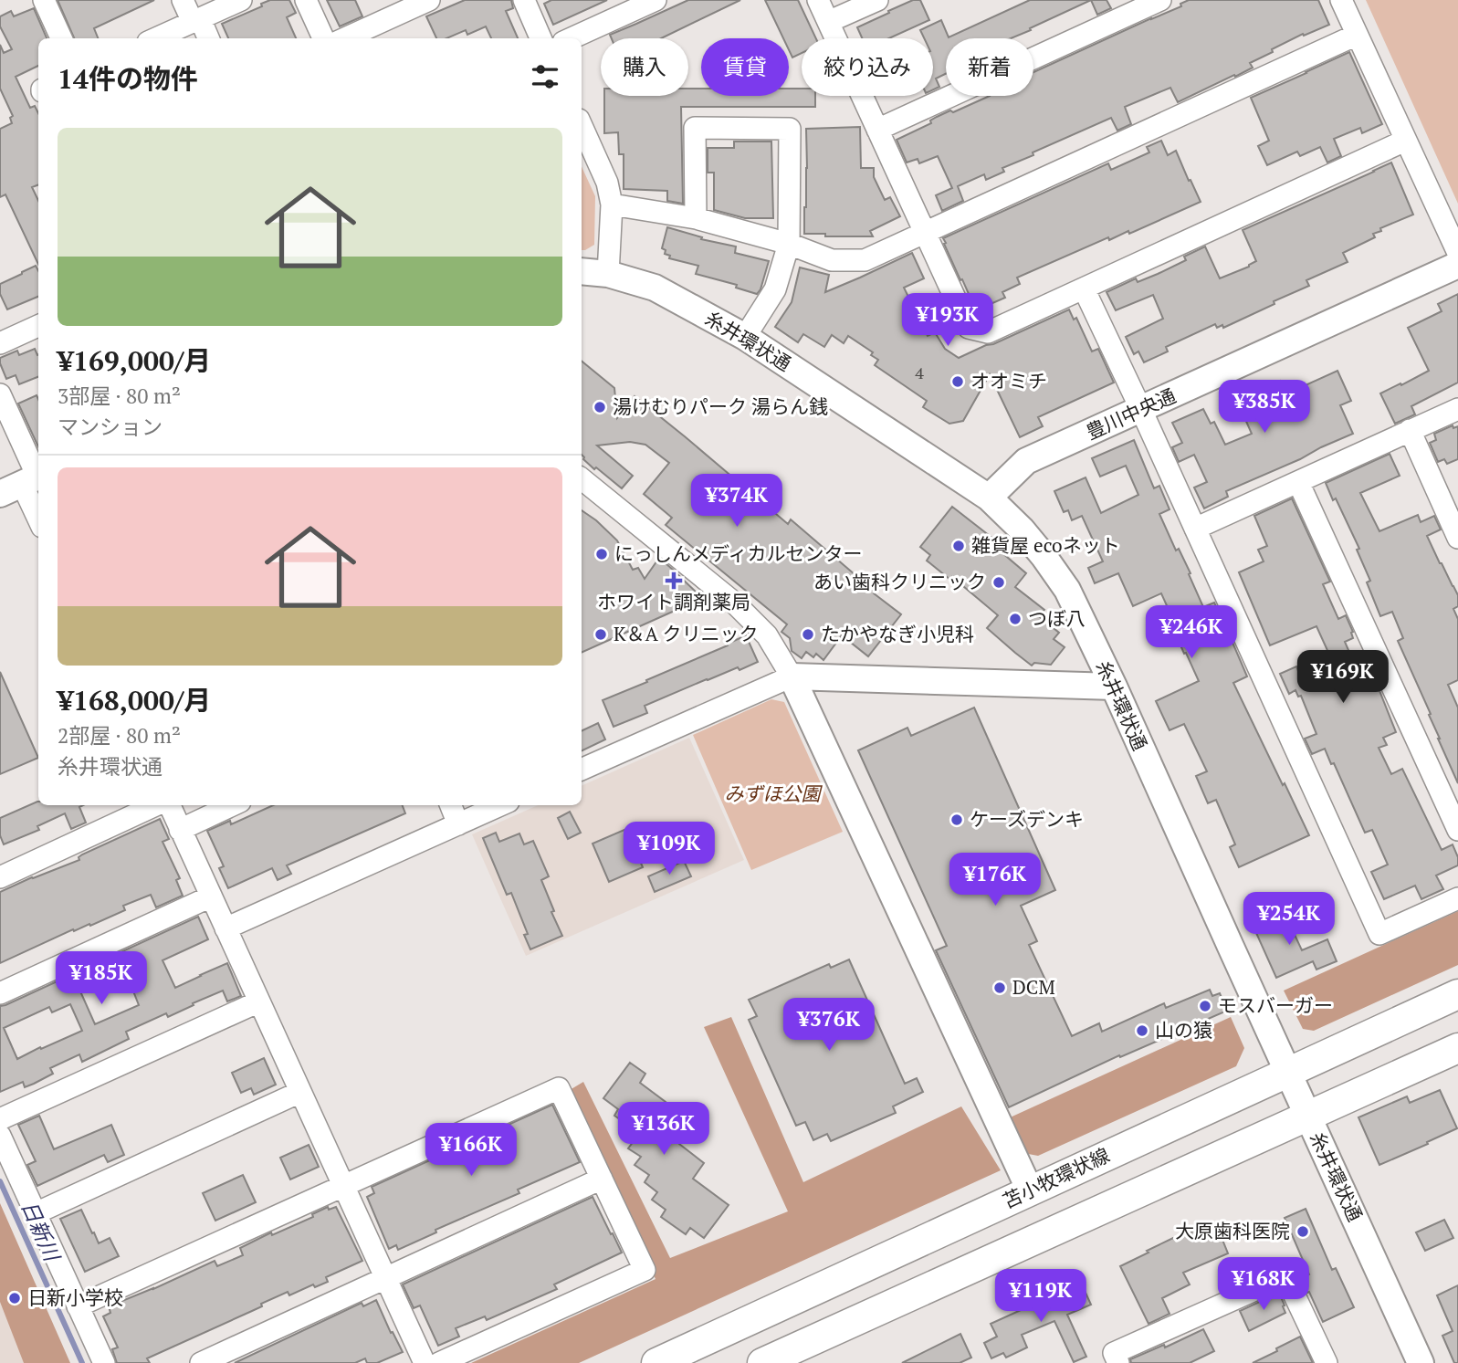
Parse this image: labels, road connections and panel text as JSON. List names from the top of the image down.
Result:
{
  "streets": {
    "main road": ["苫小牧環状線"],
    "street": ["糸井環状通", "豊川中央通"]
  },
  "crossings": [
    ["糸井環状通", "豊川中央通"],
    ["糸井環状通", "苫小牧環状線"]
  ],
  "water": ["日新川"],
  "parks": ["みずほ公園"],
  "places": {
    "other": [
      "オオミチ",
      "湯けむりパーク 湯らん銭",
      "雑貨屋 ecoネット",
      "にっしんメディカルセンター",
      "あい歯科クリニック",
      "つぼ八",
      "K＆A クリニック",
      "たかやなぎ小児科",
      "ケーズデンキ",
      "DCM",
      "モスバーガー",
      "山の猿",
      "大原歯科医院",
      "日新小学校"
    ],
    "health": ["ホワイト調剤薬局"]
  },
  "house_numbers": ["4"],
  "page": {
    "chip": [
      "購入",
      "賃貸",
      "絞り込み",
      "新着"
    ],
    "heading": "14件の物件",
    "list": [
      {
        "name": "¥169,000/月",
        "note": "3部屋 · 80 m² · マンション"
      },
      {
        "name": "¥168,000/月",
        "note": "2部屋 · 80 m² · 糸井環状通"
      }
    ],
    "price": [
      "¥193K",
      "¥385K",
      "¥374K",
      "¥246K",
      "¥169K",
      "¥109K",
      "¥176K",
      "¥254K",
      "¥185K",
      "¥376K",
      "¥136K",
      "¥166K",
      "¥168K",
      "¥119K"
    ]
  }
}
